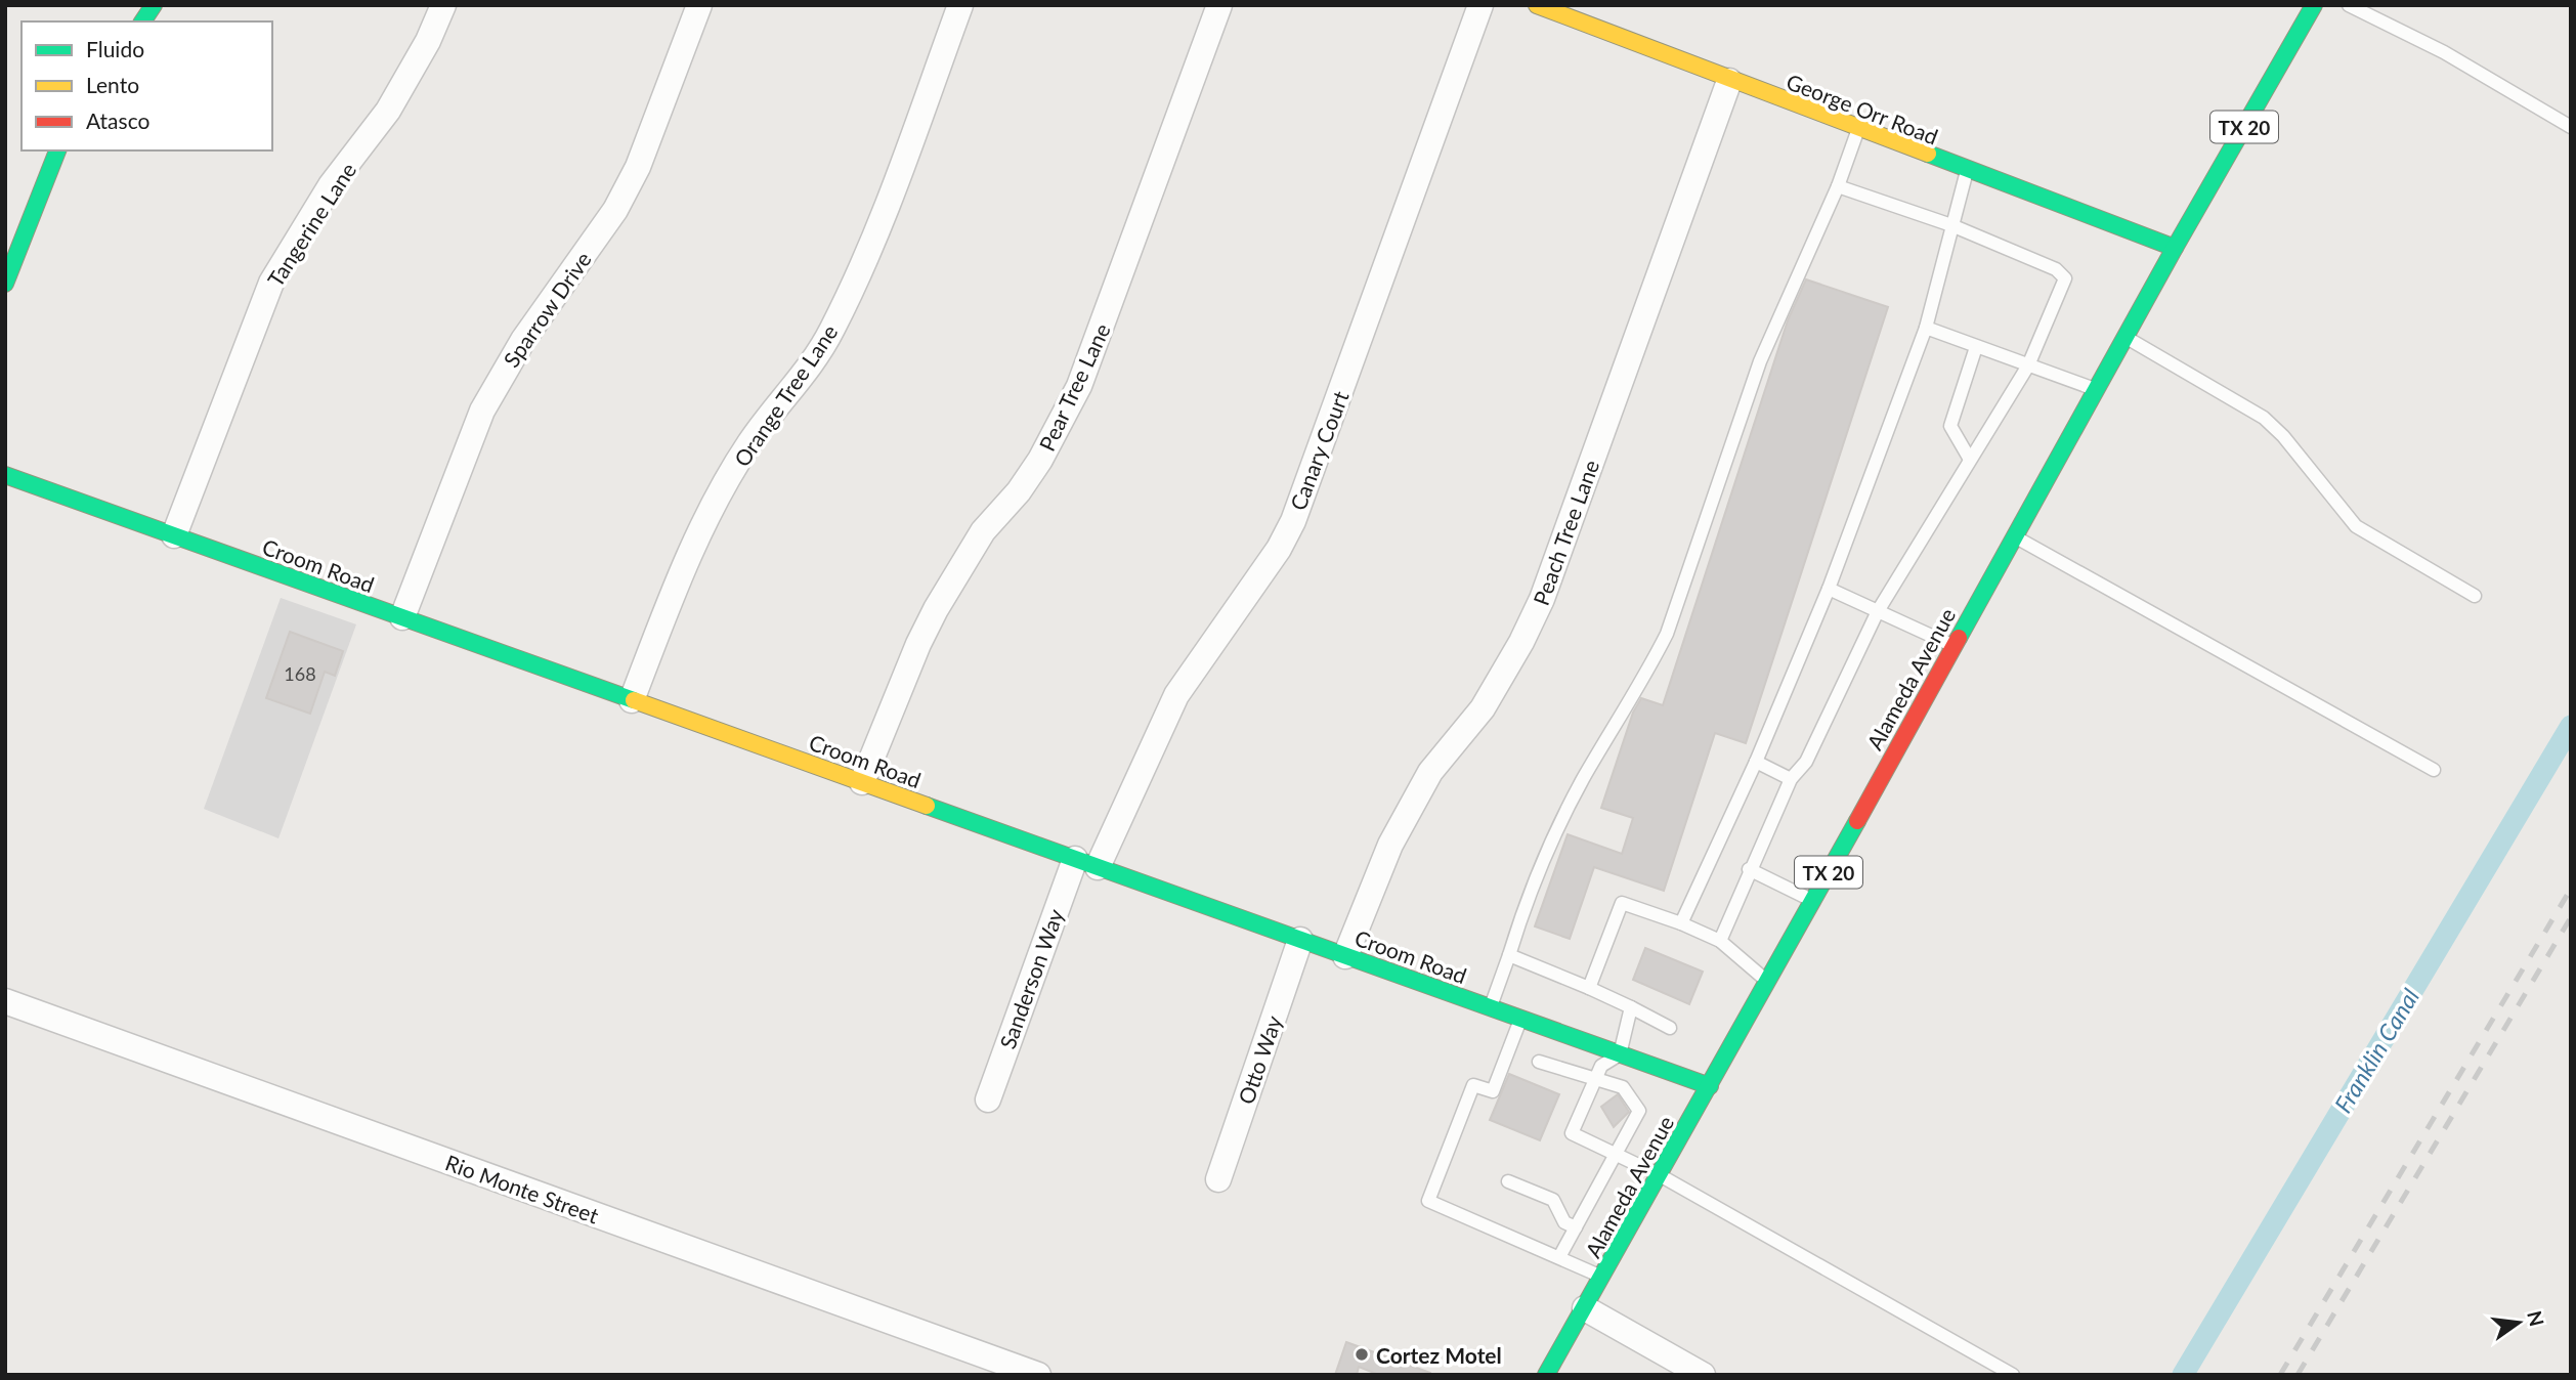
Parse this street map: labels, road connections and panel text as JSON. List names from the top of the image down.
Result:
{
  "streets": {
    "street": [
      "George Orr Road",
      "TX 20",
      "Tangerine Lane",
      "Sparrow Drive",
      "Pear Tree Lane",
      "Orange Tree Lane",
      "Canary Court",
      "Peach Tree Lane",
      "Croom Road",
      "Alameda Avenue",
      "Sanderson Way",
      "Otto Way",
      "Rio Monte Street"
    ]
  },
  "crossings": [
    ["George Orr Road", "Peach Tree Lane"],
    ["George Orr Road", "Alameda Avenue"],
    ["Tangerine Lane", "Croom Road"],
    ["Sparrow Drive", "Croom Road"],
    ["Pear Tree Lane", "Croom Road"],
    ["Orange Tree Lane", "Croom Road"],
    ["Canary Court", "Croom Road"],
    ["Canary Court", "Sanderson Way"],
    ["Peach Tree Lane", "Croom Road"],
    ["Croom Road", "Alameda Avenue"],
    ["Croom Road", "Sanderson Way"],
    ["Croom Road", "Otto Way"]
  ],
  "water": ["Franklin Canal"],
  "places": ["Cortez Motel"],
  "house_numbers": ["168"],
  "legend": ["Fluido", "Lento", "Atasco"],
  "north": "right"
}
